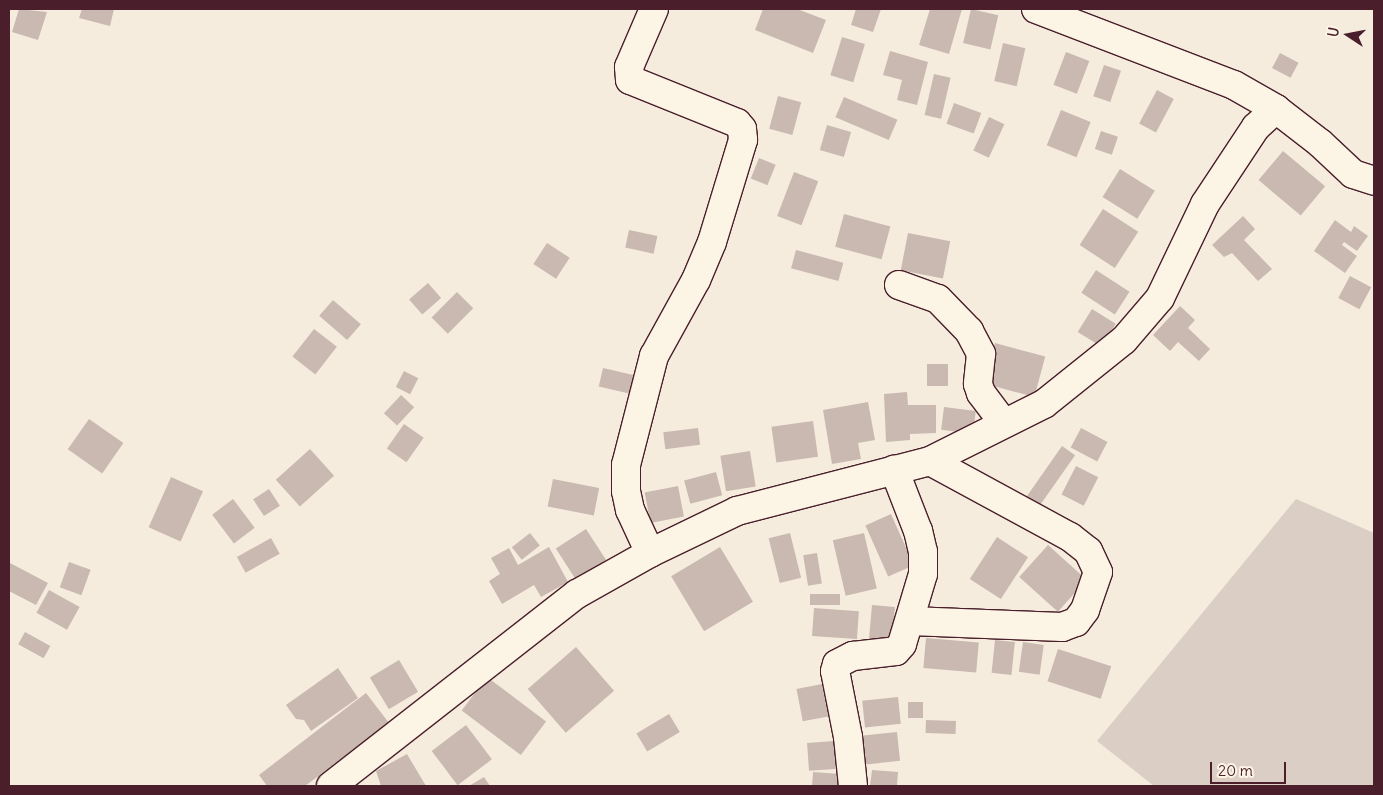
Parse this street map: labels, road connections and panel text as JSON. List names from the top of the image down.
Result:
{
  "scale_bar": "20 m",
  "north": "left"
}
